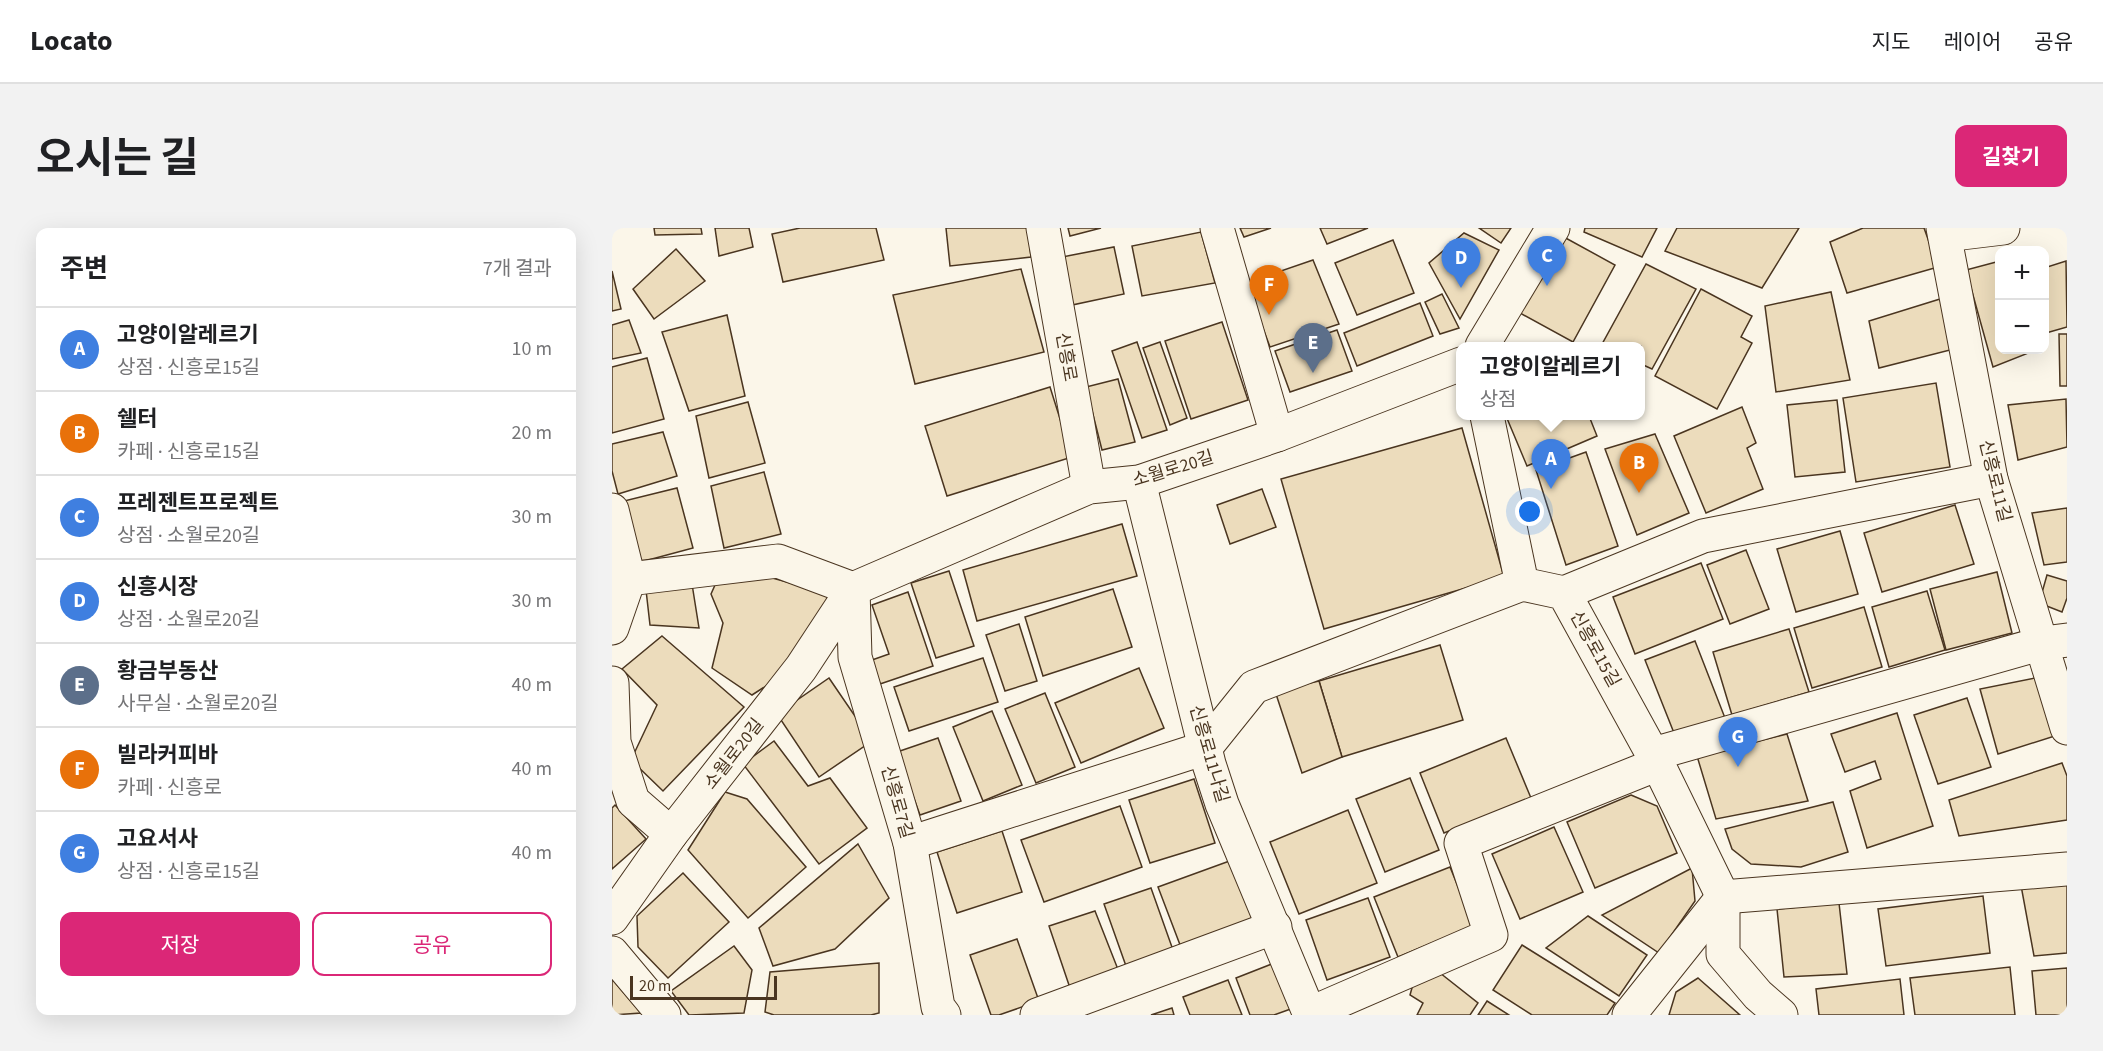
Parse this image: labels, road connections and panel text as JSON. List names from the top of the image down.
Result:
{
  "streets": {
    "street": [
      "신흥로",
      "소월로20길",
      "신흥로11길",
      "신흥로15길",
      "신흥로11나길",
      "신흥로7길"
    ]
  },
  "crossings": [
    ["신흥로", "소월로20길"],
    ["소월로20길", "신흥로11나길"],
    ["소월로20길", "신흥로7길"]
  ],
  "scale_bar": "20 m",
  "page": {
    "header": "Locato",
    "nav": ["지도", "레이어", "공유"],
    "title": "오시는 길",
    "buttons": [
      "길찾기",
      ["저장", "공유"]
    ],
    "heading": ["주변", "7개 결과"],
    "pins": [
      "C",
      "D",
      "F",
      "E",
      "A",
      "B",
      "G"
    ],
    "map_buttons": ["+", "−"],
    "list": [
      {
        "mark": "A",
        "name": "고양이알레르기",
        "note": "상점 · 신흥로15길",
        "value": "10 m"
      },
      {
        "mark": "B",
        "name": "쉘터",
        "note": "카페 · 신흥로15길",
        "value": "20 m"
      },
      {
        "mark": "C",
        "name": "프레젠트프로젝트",
        "note": "상점 · 소월로20길",
        "value": "30 m"
      },
      {
        "mark": "D",
        "name": "신흥시장",
        "note": "상점 · 소월로20길",
        "value": "30 m"
      },
      {
        "mark": "E",
        "name": "황금부동산",
        "note": "사무실 · 소월로20길",
        "value": "40 m"
      },
      {
        "mark": "F",
        "name": "빌라커피바",
        "note": "카페 · 신흥로",
        "value": "40 m"
      },
      {
        "mark": "G",
        "name": "고요서사",
        "note": "상점 · 신흥로15길",
        "value": "40 m"
      }
    ],
    "popup": ["고양이알레르기", "상점"],
    "scale": "20 m"
  }
}
